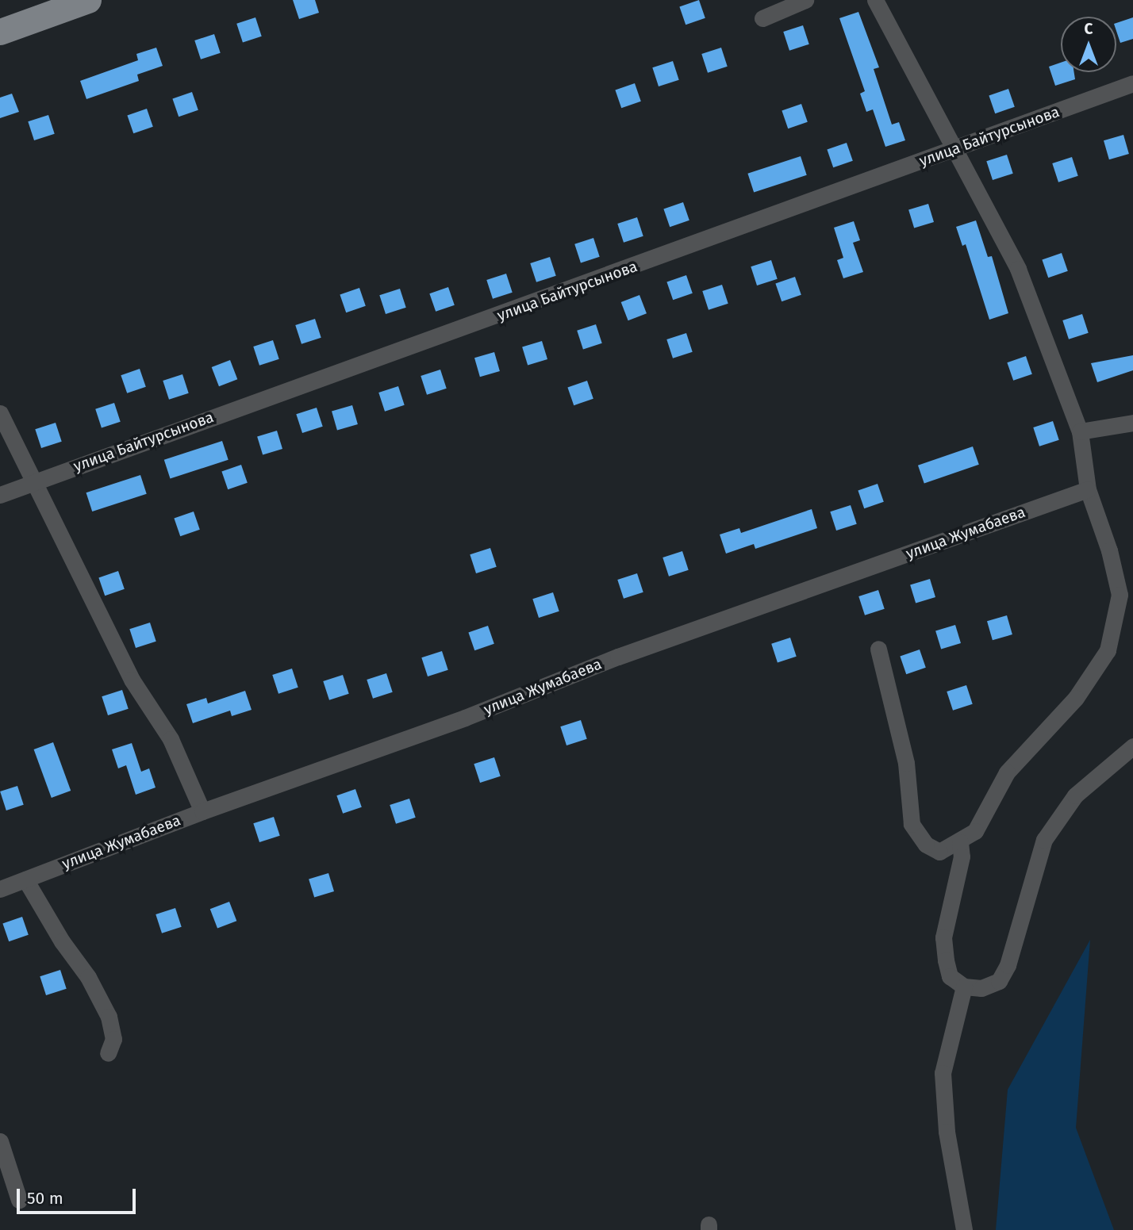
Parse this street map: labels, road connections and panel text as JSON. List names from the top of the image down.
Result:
{
  "streets": {
    "street": ["улица Байтурсынова", "улица Жумабаева"]
  },
  "scale_bar": "50 m",
  "north": "top"
}
